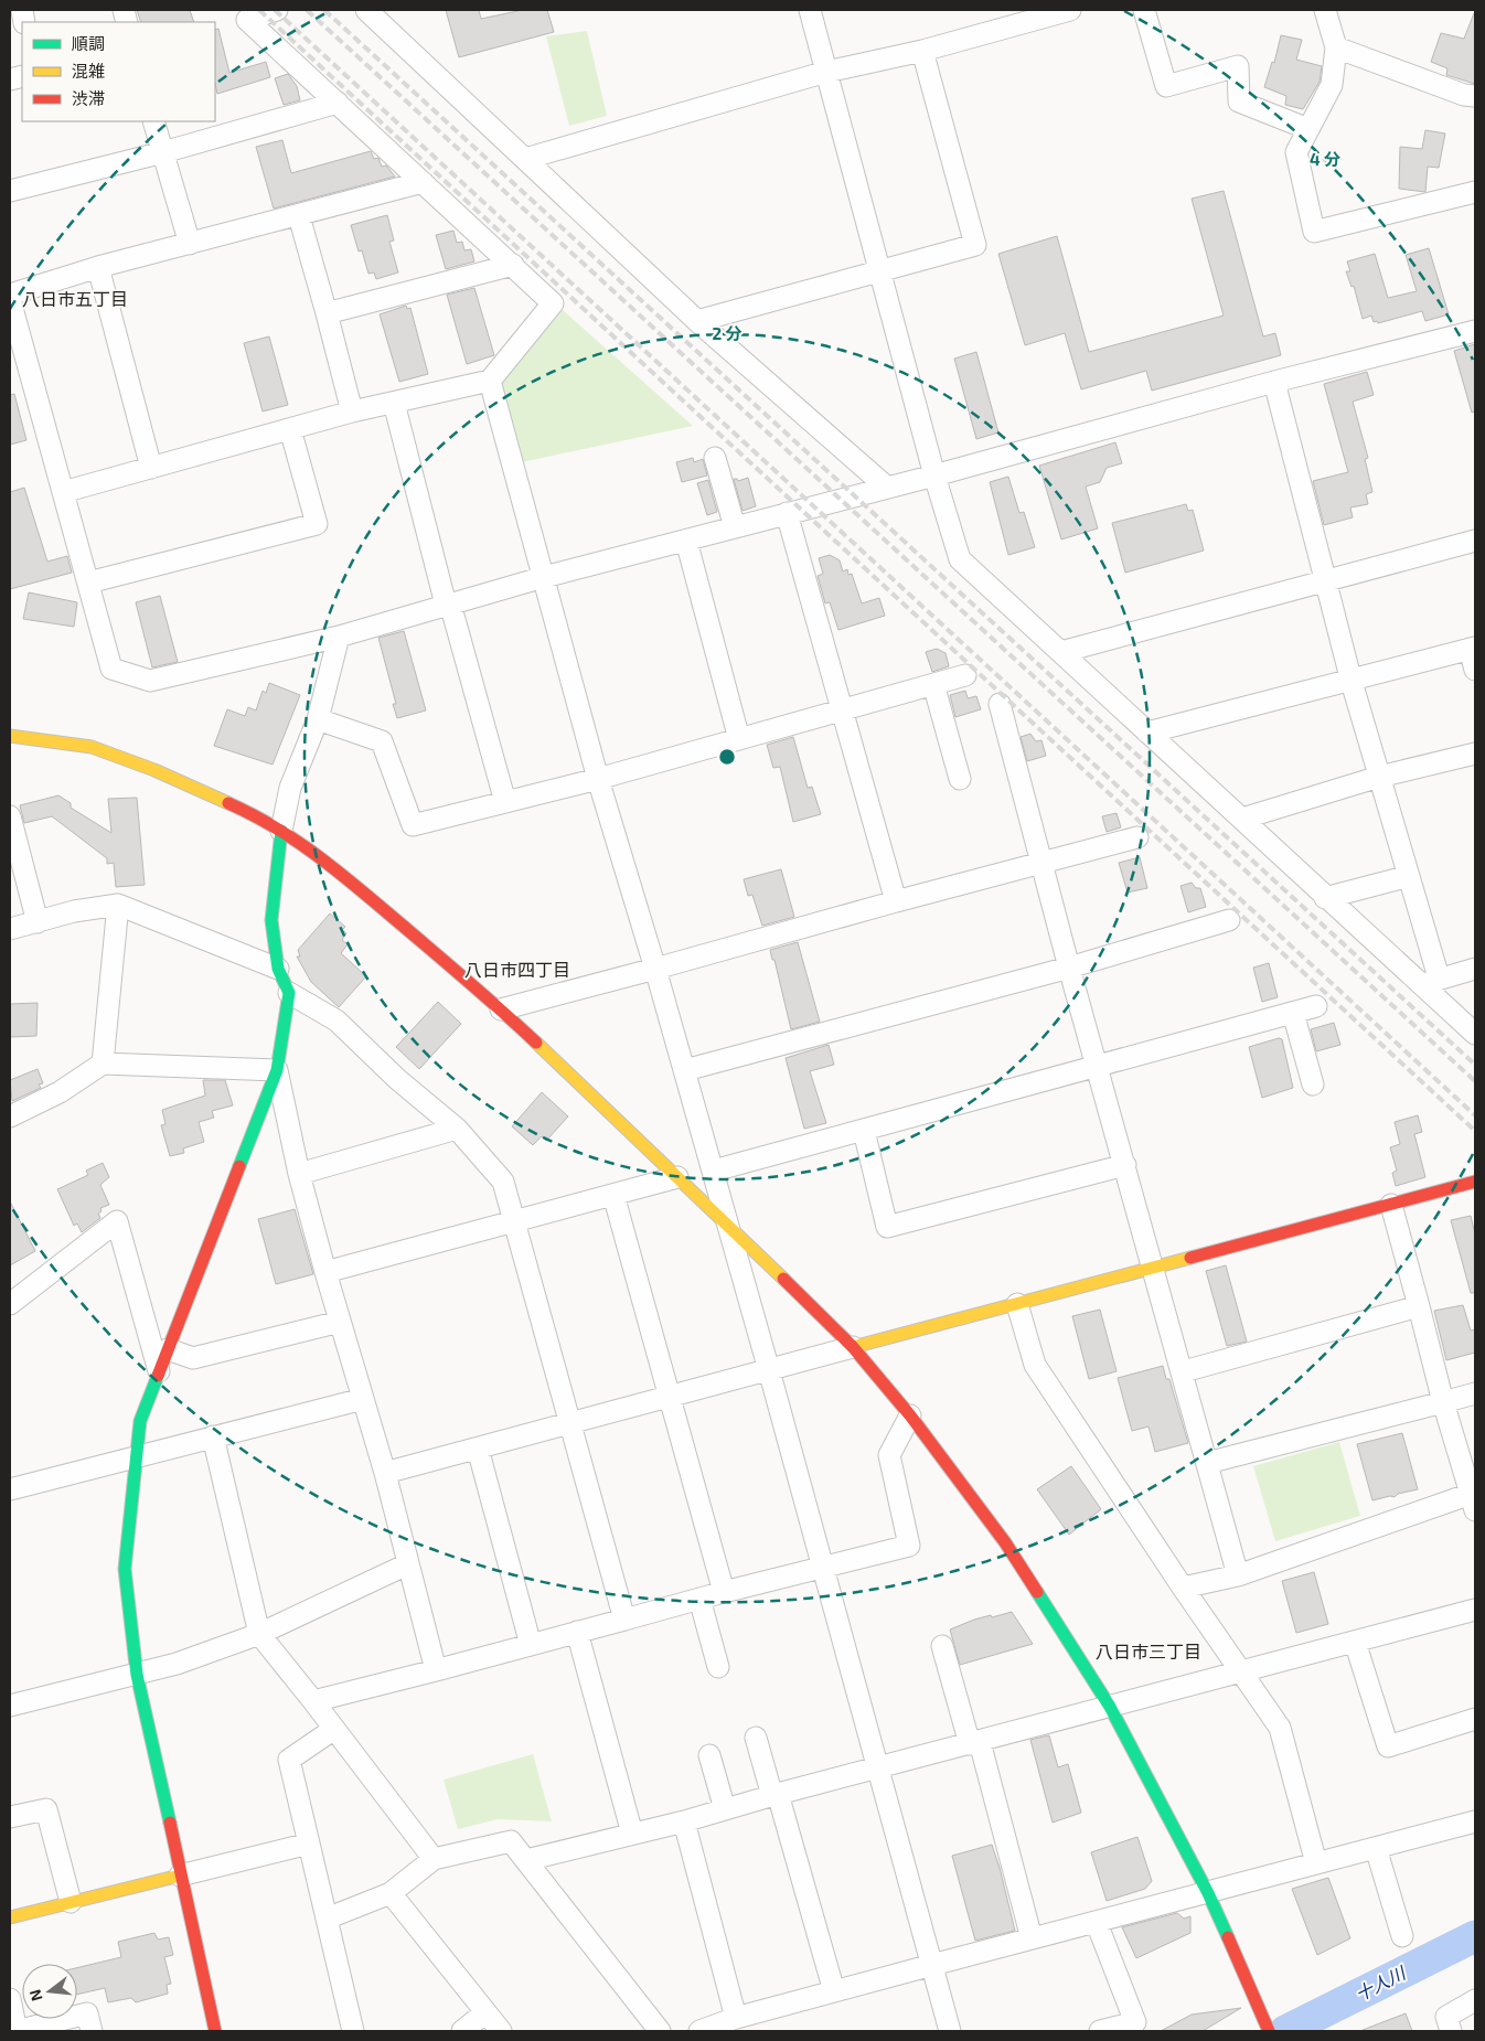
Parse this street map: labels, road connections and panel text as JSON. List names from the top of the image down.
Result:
{
  "districts": ["八日市五丁目", "八日市四丁目", "八日市三丁目"],
  "water": ["十人川"],
  "legend": ["順調", "混雑", "渋滞"],
  "north": "left",
  "rings": ["4 分", "2 分"]
}
